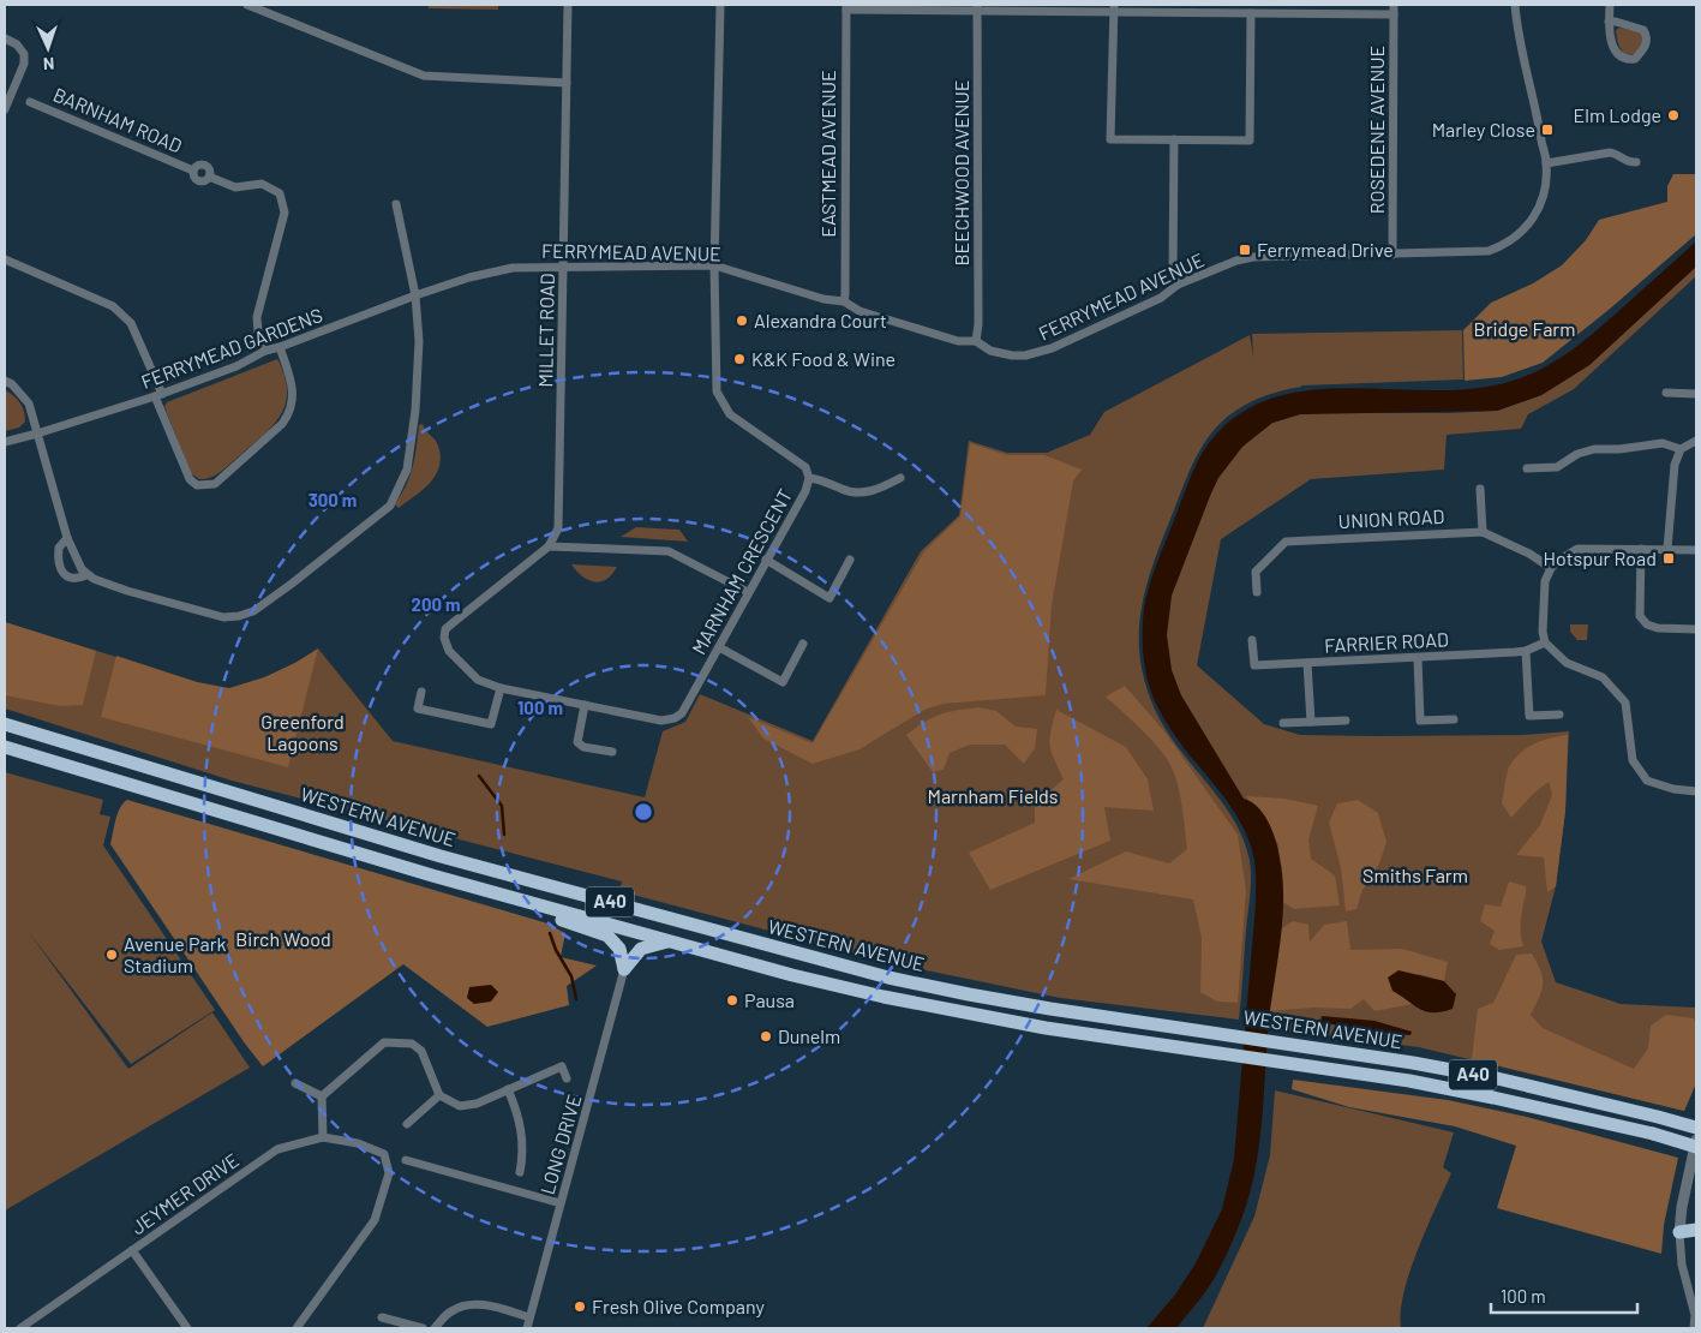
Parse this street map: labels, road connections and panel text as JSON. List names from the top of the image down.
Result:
{
  "streets": {
    "highway": ["WESTERN AVENUE", "A40"],
    "street": [
      "BARNHAM ROAD",
      "ROSEDENE AVENUE",
      "EASTMEAD AVENUE",
      "BEECHWOOD AVENUE",
      "FERRYMEAD AVENUE",
      "MILLET ROAD",
      "FERRYMEAD GARDENS",
      "UNION ROAD",
      "MARNHAM CRESCENT",
      "FARRIER ROAD",
      "LONG DRIVE",
      "JEYMER DRIVE"
    ]
  },
  "crossings": [
    ["BARNHAM ROAD", "FERRYMEAD GARDENS"],
    ["ROSEDENE AVENUE", "FERRYMEAD AVENUE"],
    ["EASTMEAD AVENUE", "FERRYMEAD AVENUE"],
    ["BEECHWOOD AVENUE", "FERRYMEAD AVENUE"],
    ["FERRYMEAD AVENUE", "MILLET ROAD"],
    ["FERRYMEAD AVENUE", "FERRYMEAD GARDENS"],
    ["FERRYMEAD AVENUE", "MARNHAM CRESCENT"],
    ["MILLET ROAD", "MARNHAM CRESCENT"]
  ],
  "parks": [
    "Bridge Farm",
    "Greenford Lagoons",
    "Marnham Fields",
    "Smiths Farm",
    "Birch Wood"
  ],
  "places": {
    "other": [
      "Elm Lodge",
      "Alexandra Court",
      "K&K Food & Wine",
      "Avenue Park Stadium",
      "Pausa",
      "Dunelm",
      "Fresh Olive Company"
    ],
    "transit": ["Marley Close", "Ferrymead Drive", "Hotspur Road"]
  },
  "scale_bar": "100 m",
  "north": "bottom",
  "rings": ["300 m", "200 m", "100 m"]
}
